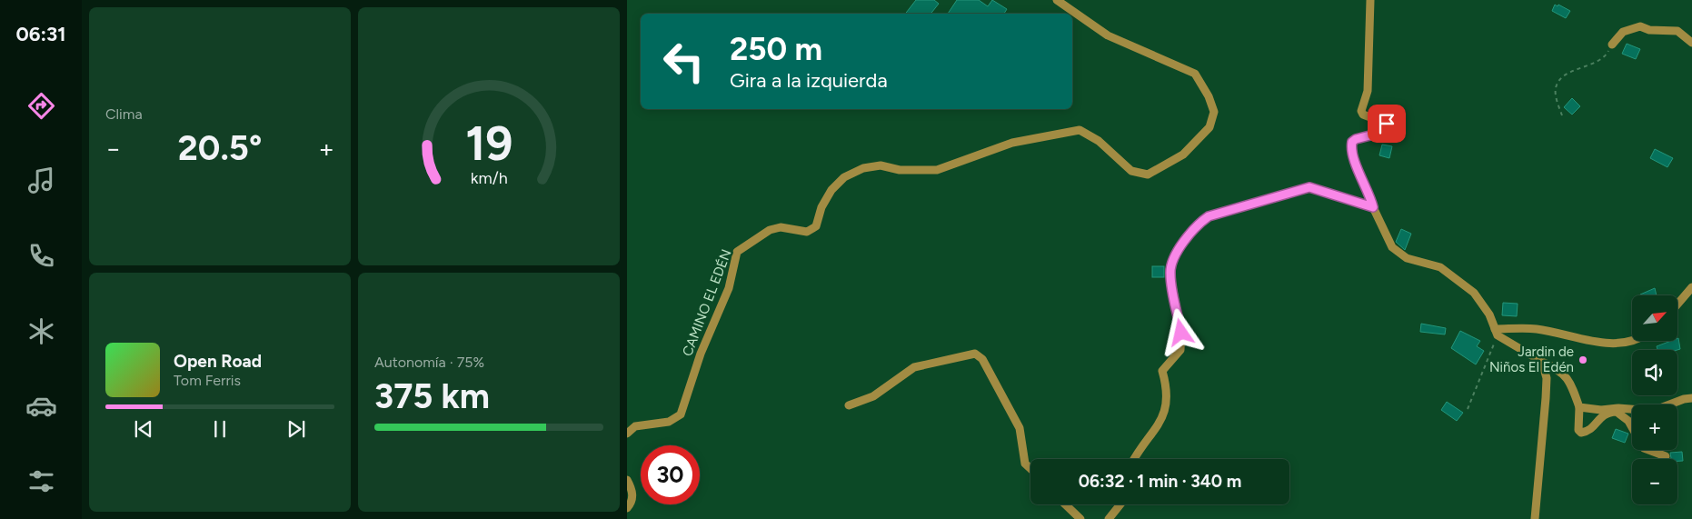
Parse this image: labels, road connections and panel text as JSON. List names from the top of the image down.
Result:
{
  "streets": {
    "street": ["CAMINO EL EDÉN"]
  },
  "places": ["Jardin de Niños El Edén"],
  "north": "top right",
  "page": {
    "tabs": "06:31",
    "tile": [
      "Clima",
      ["Autonomía · 75%", "375 km"]
    ],
    "turn": ["250 m", "Gira a la izquierda"],
    "heat": ["−", "20.5°", "+"],
    "map_buttons": ["+", "−"],
    "song": ["Open Road", "Tom Ferris"],
    "limit": "30",
    "trip": "06:32 · 1 min · 340 m",
    "gauge": ["19", "km/h"]
  }
}
